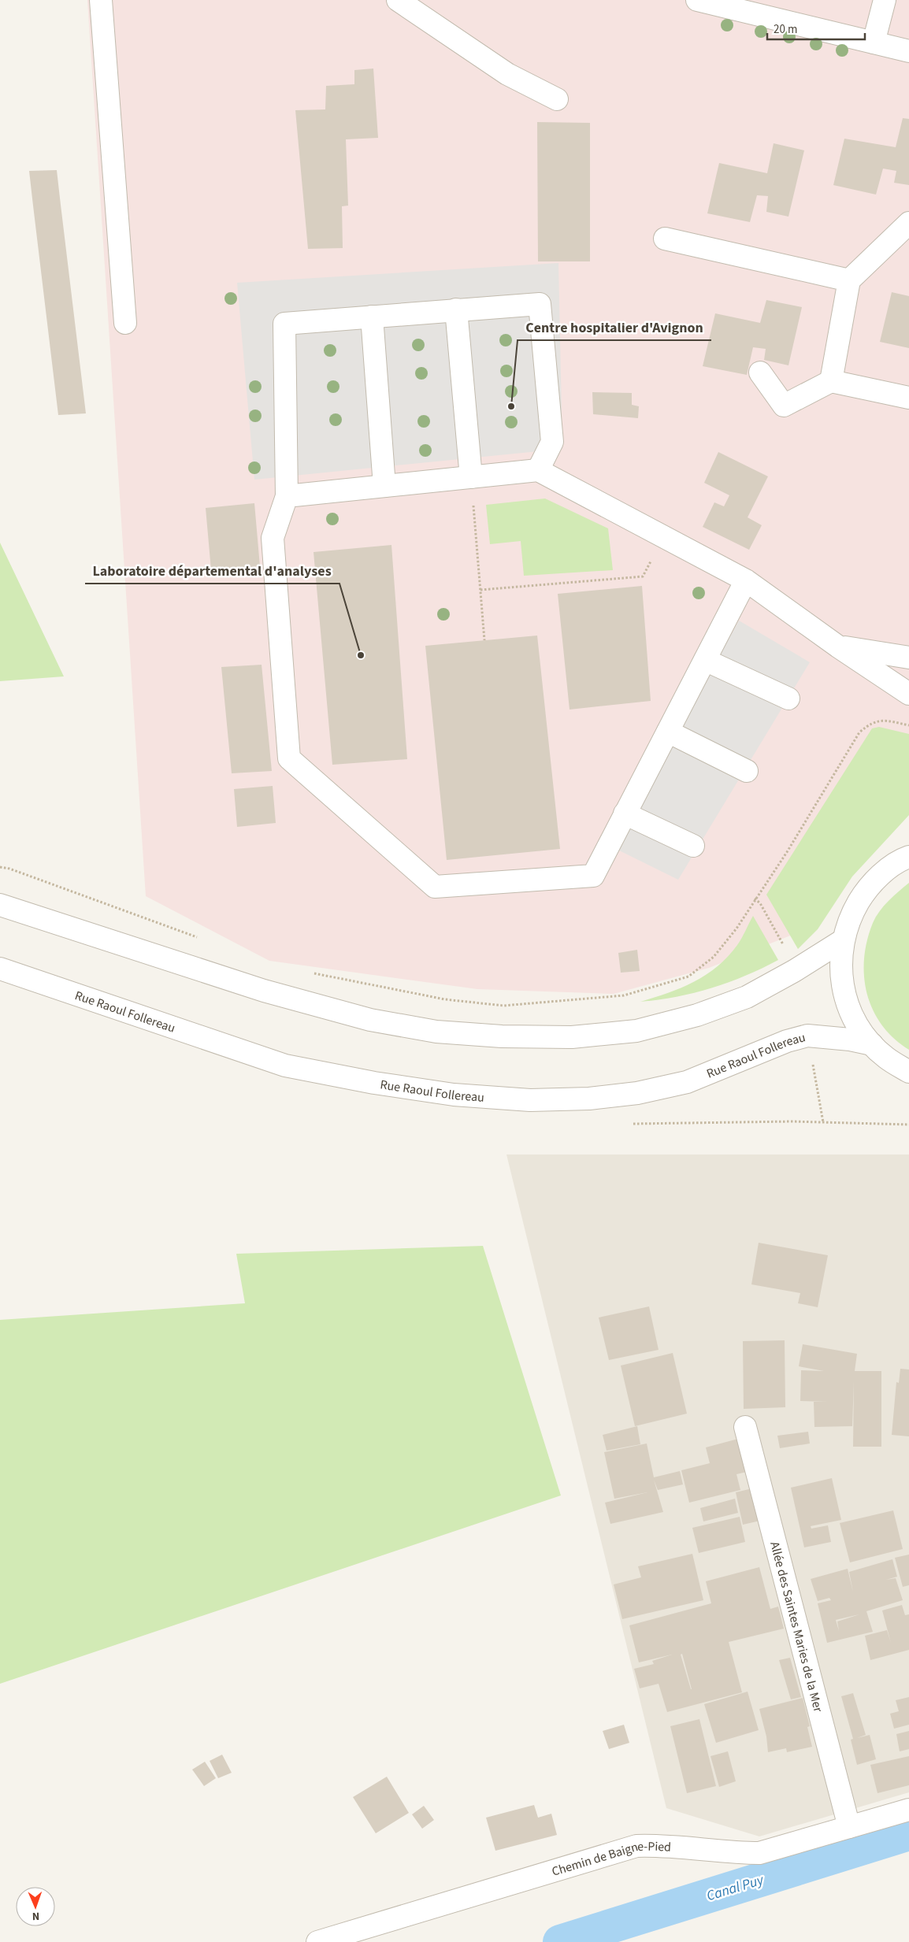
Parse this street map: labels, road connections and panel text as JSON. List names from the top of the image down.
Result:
{
  "streets": {
    "street": ["Rue Raoul Follereau", "Allée des Saintes Maries de la Mer", "Chemin de Baigne-Pied"]
  },
  "crossings": [
    ["Allée des Saintes Maries de la Mer", "Chemin de Baigne-Pied"]
  ],
  "water": ["Canal Puy"],
  "places": ["Centre hospitalier d'Avignon", "Laboratoire départemental d'analyses"],
  "scale_bar": "20 m",
  "north": "bottom"
}
